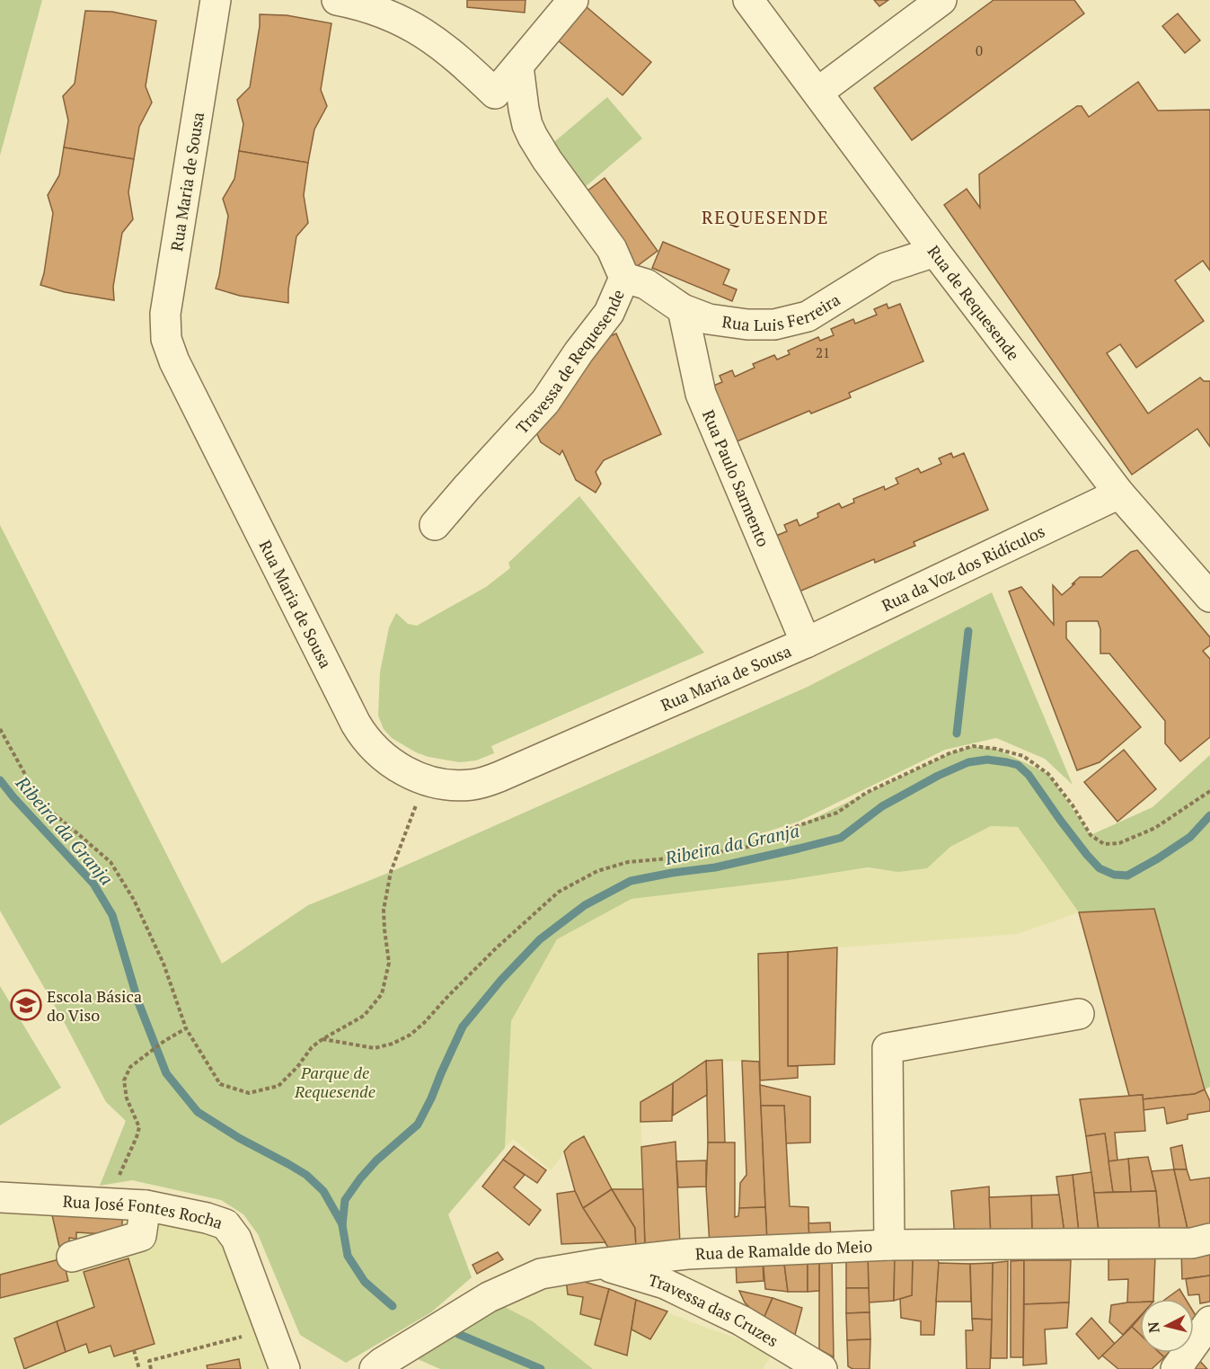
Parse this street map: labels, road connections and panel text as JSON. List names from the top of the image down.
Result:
{
  "streets": {
    "street": [
      "Rua Maria de Sousa",
      "Rua de Requesende",
      "Rua Luis Ferreira",
      "Travessa de Requesende",
      "Rua Paulo Sarmento",
      "Rua da Voz dos Ridículos",
      "Rua José Fontes Rocha",
      "Rua de Ramalde do Meio",
      "Travessa das Cruzes"
    ]
  },
  "crossings": [
    ["Rua Maria de Sousa", "Rua Paulo Sarmento"],
    ["Rua Maria de Sousa", "Rua da Voz dos Ridículos"],
    ["Rua de Requesende", "Rua Luis Ferreira"],
    ["Rua de Requesende", "Rua da Voz dos Ridículos"],
    ["Rua Luis Ferreira", "Travessa de Requesende"],
    ["Rua Luis Ferreira", "Rua Paulo Sarmento"],
    ["Rua Paulo Sarmento", "Rua da Voz dos Ridículos"],
    ["Rua de Ramalde do Meio", "Travessa das Cruzes"]
  ],
  "districts": ["REQUESENDE"],
  "water": ["Ribeira da Granja"],
  "parks": ["Parque de Requesende"],
  "places": {
    "school or university": ["Escola Básica do Viso"]
  },
  "house_numbers": ["0", "21"],
  "north": "left"
}
